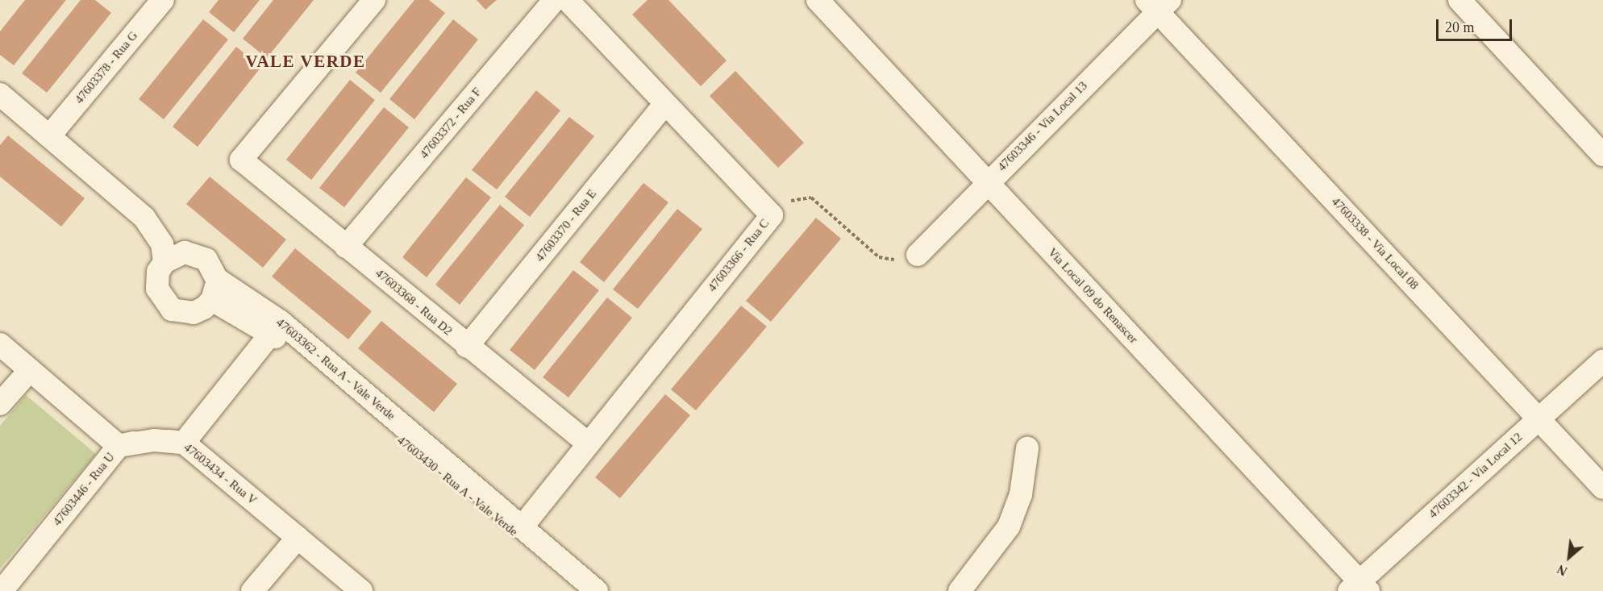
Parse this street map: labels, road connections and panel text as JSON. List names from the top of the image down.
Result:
{
  "streets": {
    "street": [
      "47603378 - Rua G",
      "47603372 - Rua F",
      "47603346 - Via Local 13",
      "47603370 - Rua E",
      "47603338 - Via Local 08",
      "47603366 - Rua C",
      "Via Local 09 do Renascer",
      "47603368 - Rua D2",
      "47603362 - Rua A - Vale Verde",
      "47603434 - Rua V",
      "47603342 - Via Local 12",
      "47603430 - Rua A - Vale Verde",
      "47603446 - Rua U"
    ]
  },
  "crossings": [
    ["47603372 - Rua F", "47603368 - Rua D2"],
    ["47603346 - Via Local 13", "47603338 - Via Local 08"],
    ["47603346 - Via Local 13", "Via Local 09 do Renascer"],
    ["47603370 - Rua E", "47603366 - Rua C"],
    ["47603370 - Rua E", "47603368 - Rua D2"],
    ["47603338 - Via Local 08", "47603342 - Via Local 12"],
    ["47603366 - Rua C", "47603368 - Rua D2"],
    ["47603366 - Rua C", "47603362 - Rua A - Vale Verde"],
    ["Via Local 09 do Renascer", "47603342 - Via Local 12"],
    ["47603362 - Rua A - Vale Verde", "47603430 - Rua A - Vale Verde"],
    ["47603434 - Rua V", "47603446 - Rua U"]
  ],
  "districts": ["VALE VERDE"],
  "scale_bar": "20 m",
  "north": "bottom left"
}
